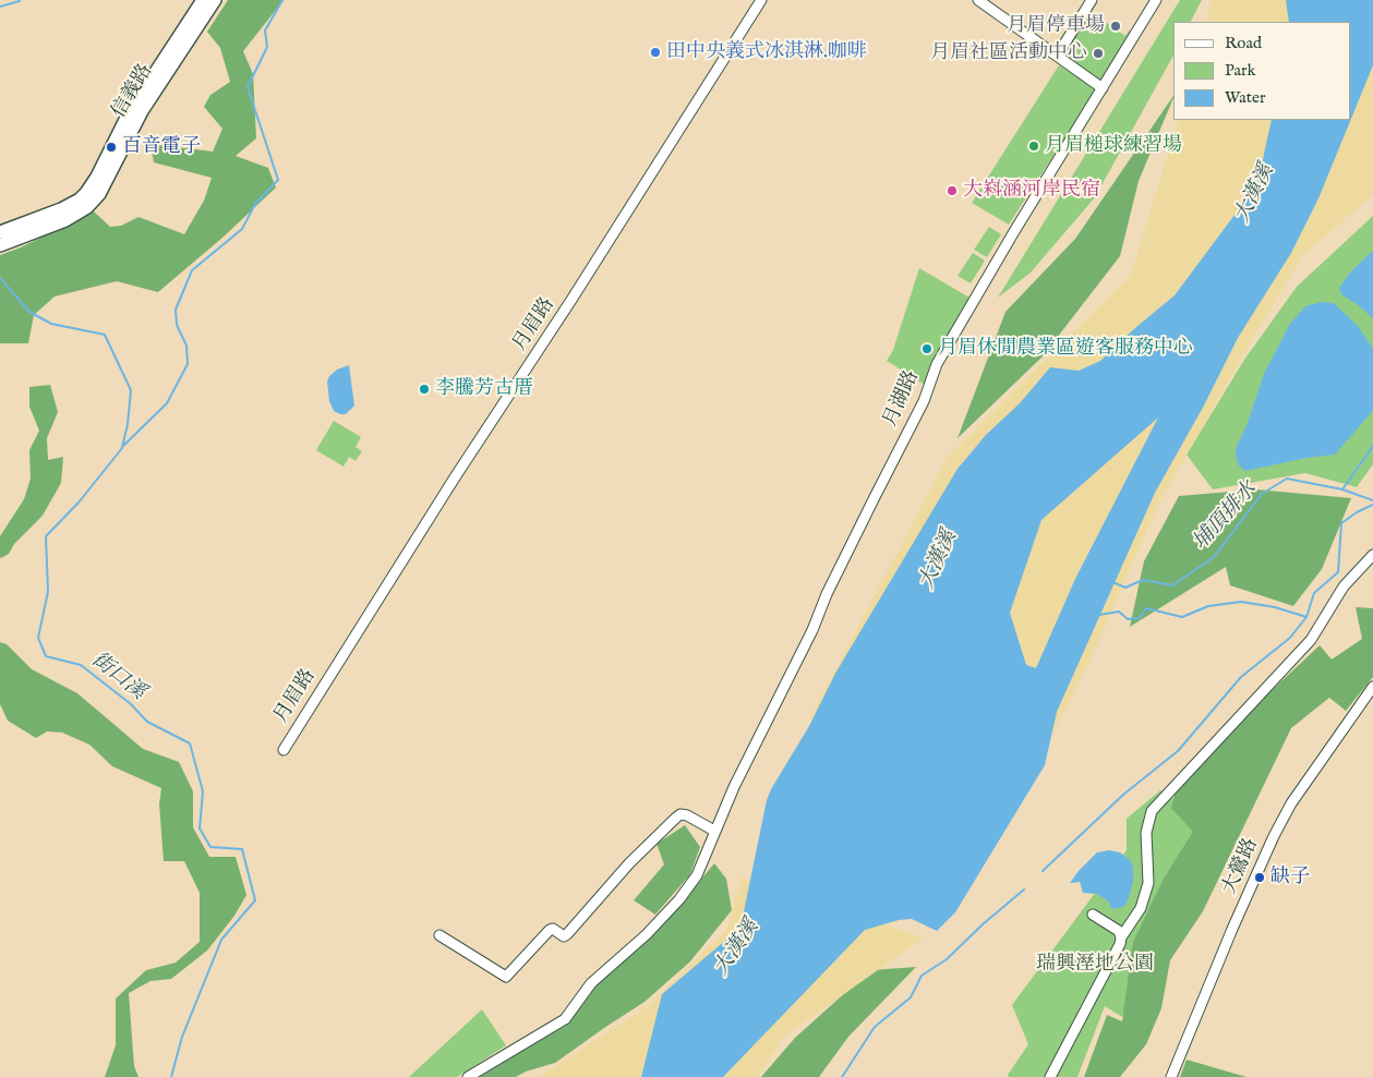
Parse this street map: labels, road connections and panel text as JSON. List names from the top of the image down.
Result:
{
  "streets": {
    "main road": ["信義路"],
    "street": ["月眉路", "月湖路", "大鶯路"]
  },
  "water": ["大漢溪", "埔頂排水", "街口溪"],
  "parks": ["瑞興溼地公園"],
  "places": [
    "月眉停車場",
    "田中央義式冰淇淋.咖啡",
    "月眉社區活動中心",
    "月眉槌球練習場",
    "百音電子",
    "大嵙涵河岸民宿",
    "月眉休閒農業區遊客服務中心",
    "李騰芳古厝",
    "缺子"
  ],
  "legend": ["Road", "Park", "Water"]
}
